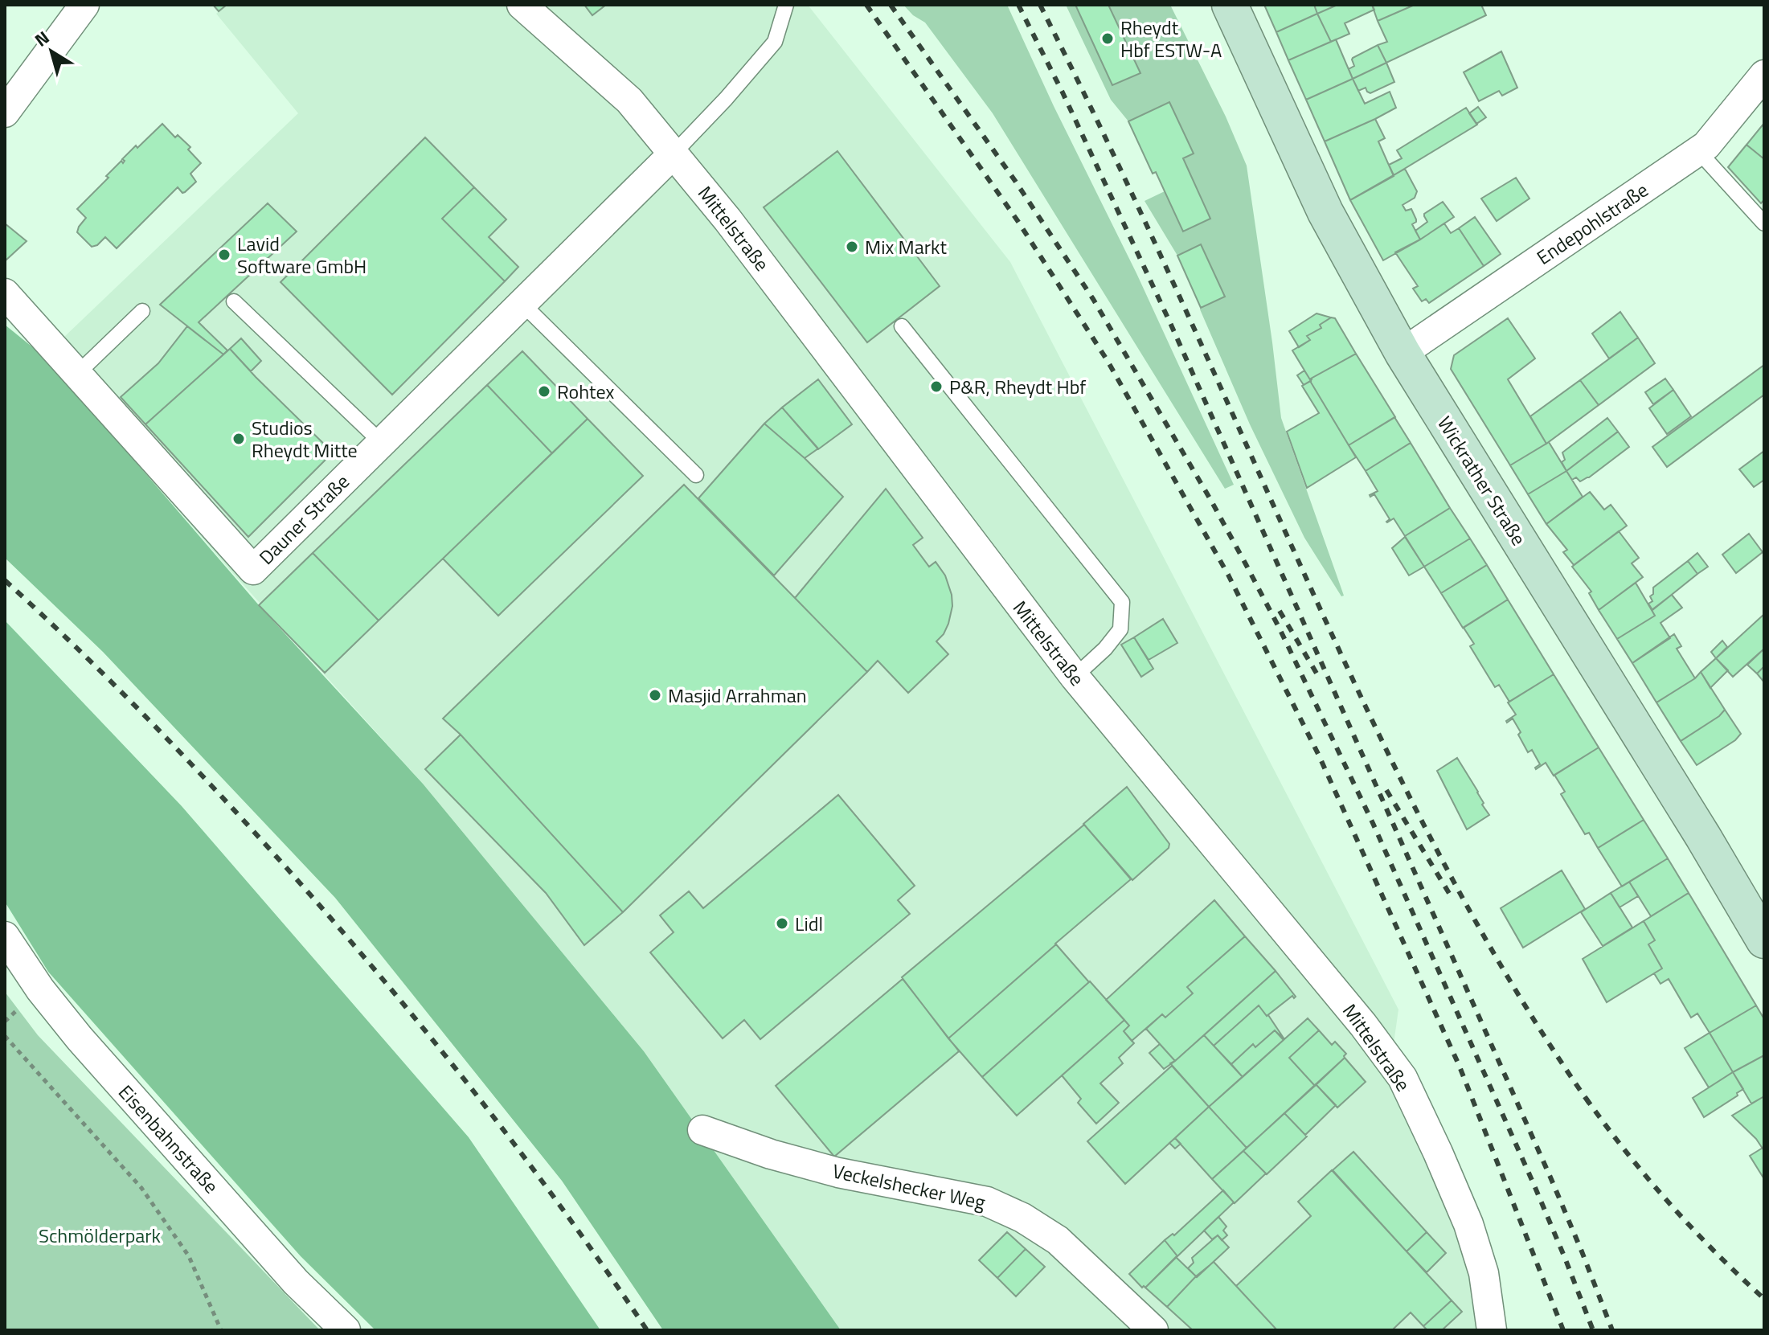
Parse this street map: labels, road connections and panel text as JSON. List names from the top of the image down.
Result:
{
  "streets": {
    "main road": ["Wickrather Straße"],
    "street": [
      "Endepohlstraße",
      "Mittelstraße",
      "Dauner Straße",
      "Eisenbahnstraße",
      "Veckelshecker Weg"
    ]
  },
  "crossings": [
    ["Endepohlstraße", "Wickrather Straße"],
    ["Mittelstraße", "Dauner Straße"]
  ],
  "parks": ["Schmölderpark"],
  "places": [
    "Rheydt Hbf ESTW-A",
    "Mix Markt",
    "Lavid Software GmbH",
    "P&R, Rheydt Hbf",
    "Rohtex",
    "Studios Rheydt Mitte",
    "Masjid Arrahman",
    "Lidl"
  ],
  "north": "top left"
}
